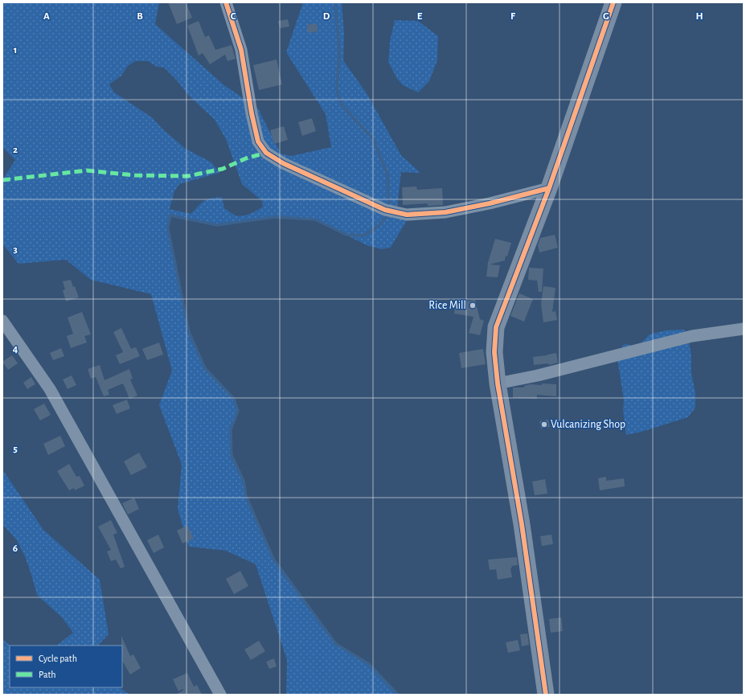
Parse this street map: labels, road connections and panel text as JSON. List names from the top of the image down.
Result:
{
  "places": ["Rice Mill", "Vulcanizing Shop"],
  "legend": ["Cycle path", "Path"],
  "grid": {
    "columns": [
      "A",
      "B",
      "C",
      "D",
      "E",
      "F",
      "G",
      "H"
    ],
    "rows": [
      "1",
      "2",
      "3",
      "4",
      "5",
      "6"
    ]
  }
}
